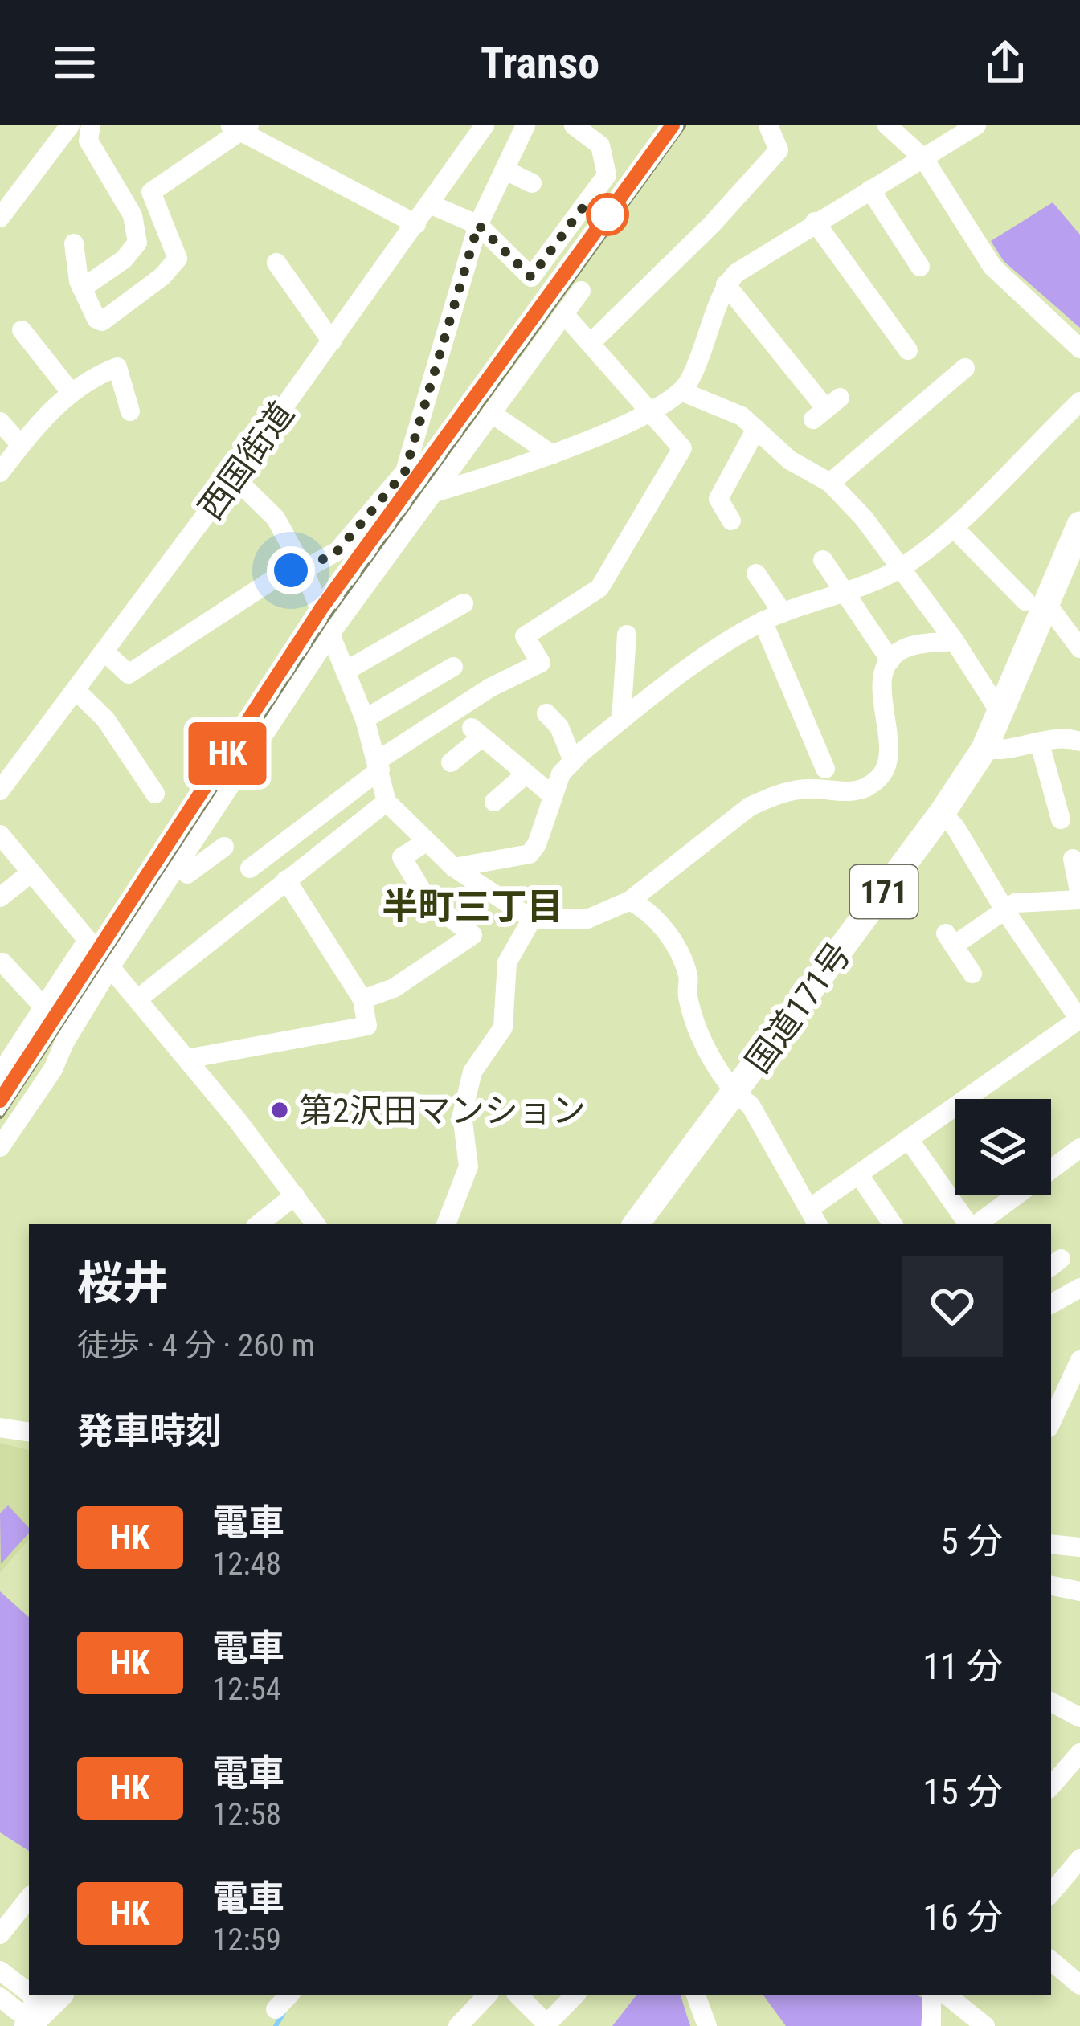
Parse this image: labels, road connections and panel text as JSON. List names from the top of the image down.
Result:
{
  "streets": {
    "highway": ["171", "国道171号"],
    "street": ["西国街道"]
  },
  "districts": ["半町三丁目"],
  "places": ["第2沢田マンション"],
  "page": {
    "header": "Transo",
    "on_map": "HK",
    "heading": [
      ["桜井", "徒歩 · 4 分 · 260 m"],
      "発車時刻"
    ],
    "list": [
      {
        "mark": "HK",
        "name": "電車",
        "note": "12:48",
        "value": "5 分"
      },
      {
        "mark": "HK",
        "name": "電車",
        "note": "12:54",
        "value": "11 分"
      },
      {
        "mark": "HK",
        "name": "電車",
        "note": "12:58",
        "value": "15 分"
      },
      {
        "mark": "HK",
        "name": "電車",
        "note": "12:59",
        "value": "16 分"
      }
    ]
  }
}
